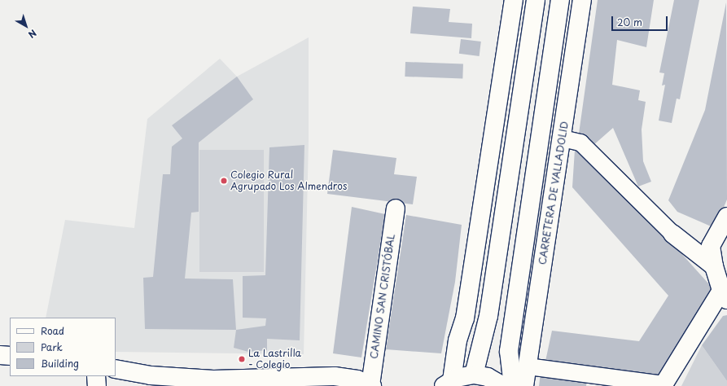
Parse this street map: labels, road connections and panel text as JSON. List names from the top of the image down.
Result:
{
  "streets": {
    "main road": ["CARRETERA DE VALLADOLID", "CAMINO SAN CRISTÓBAL"]
  },
  "places": ["Colegio Rural Agrupado Los Almendros", "La Lastrilla - Colegio"],
  "legend": ["Road", "Park", "Building"],
  "scale_bar": "20 m",
  "north": "bottom right"
}
